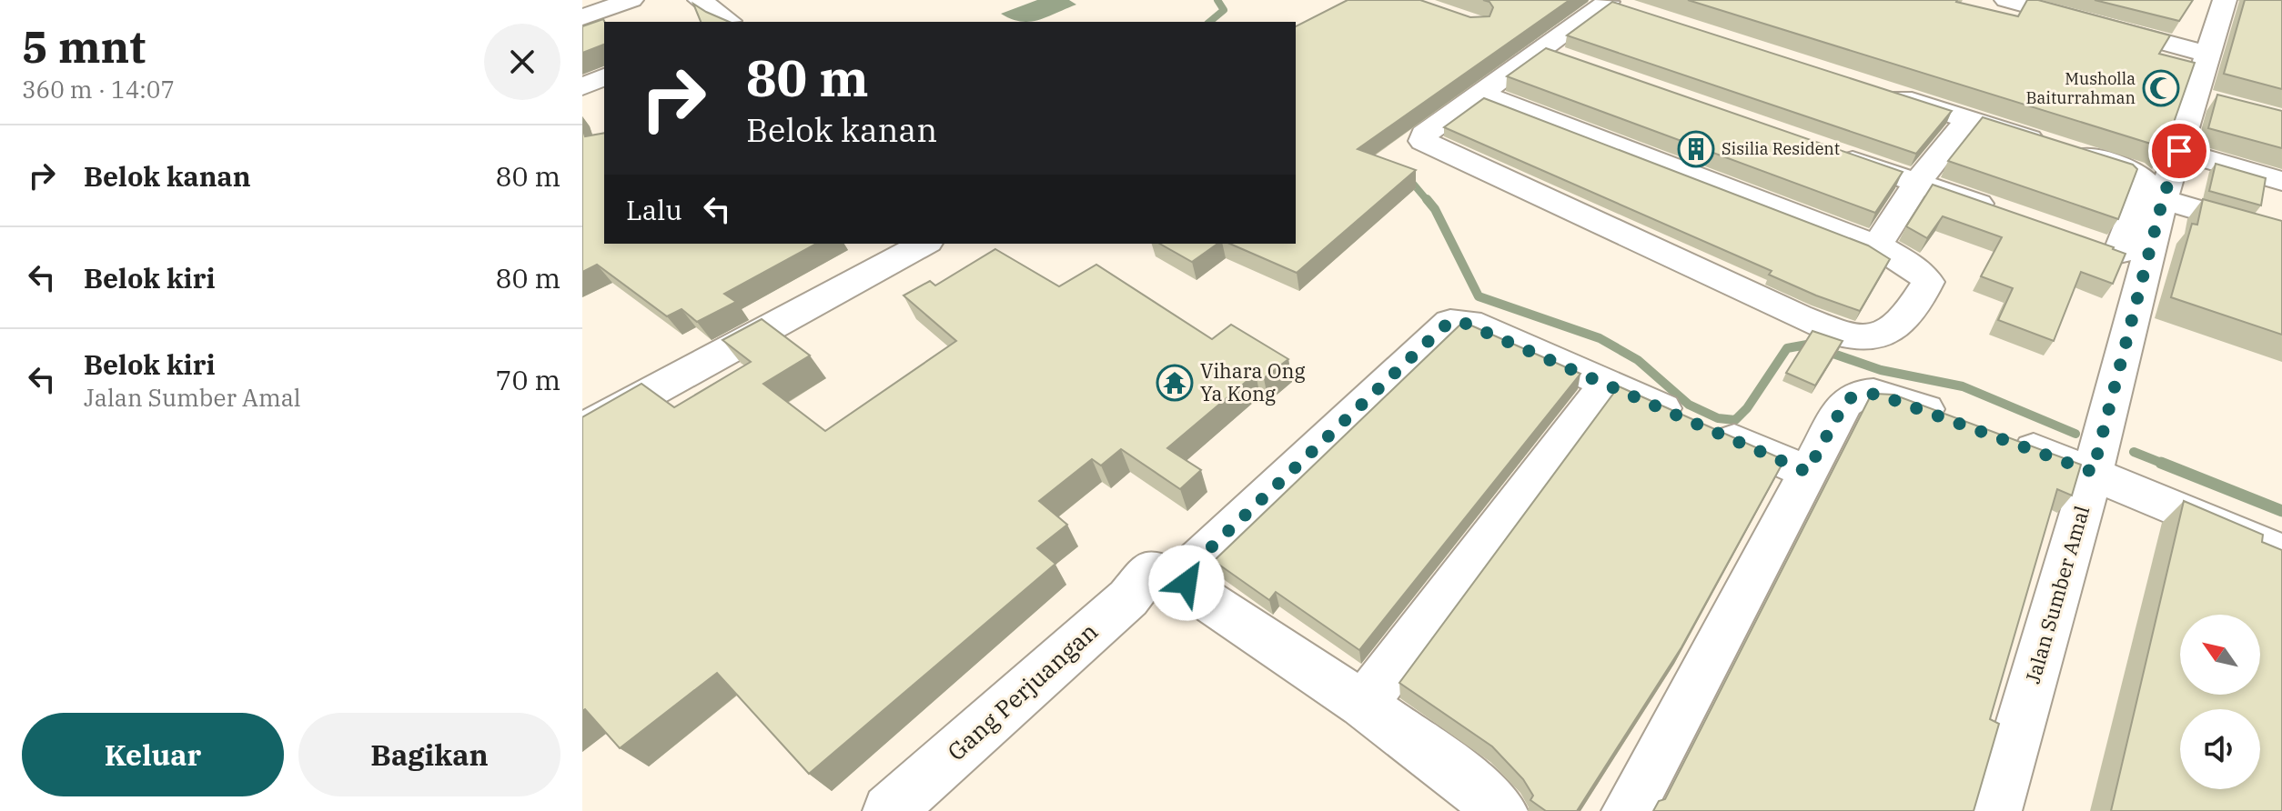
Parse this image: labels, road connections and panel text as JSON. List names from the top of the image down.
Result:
{
  "streets": {
    "street": ["Jalan Sumber Amal", "Gang Perjuangan"]
  },
  "places": {
    "mosque": ["Musholla Baiturrahman"],
    "building": ["Sisilia Resident"],
    "temple": ["Vihara Ong Ya Kong"]
  },
  "north": "top left",
  "page": {
    "heading": ["5 mnt", "360 m · 14:07"],
    "turn": ["80 m", "Belok kanan"],
    "list": [
      {
        "name": "Belok kanan",
        "value": "80 m"
      },
      {
        "name": "Belok kiri",
        "value": "80 m"
      },
      {
        "name": "Belok kiri",
        "note": "Jalan Sumber Amal",
        "value": "70 m"
      }
    ],
    "then": "Lalu",
    "buttons": ["Keluar", "Bagikan"]
  }
}
